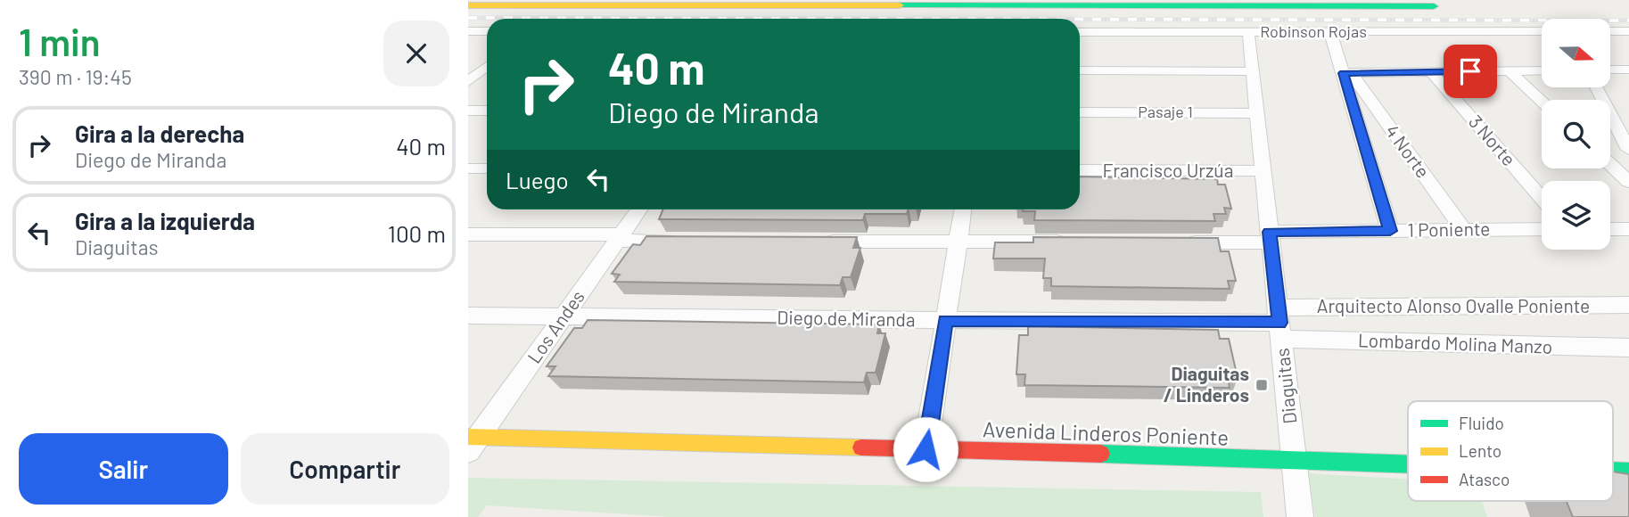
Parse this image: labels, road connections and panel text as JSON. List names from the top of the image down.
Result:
{
  "streets": {
    "street": [
      "Robinson Rojas",
      "Pasaje 1",
      "3 Norte",
      "4 Norte",
      "Francisco Urzúa",
      "1 Poniente",
      "Arquitecto Alonso Ovalle Poniente",
      "Diego de Miranda",
      "Los Andes",
      "Lombardo Molina Manzo",
      "Diaguitas",
      "Avenida Linderos Poniente"
    ]
  },
  "crossings": [
    ["Robinson Rojas", "Diaguitas"],
    ["Pasaje 1", "Diaguitas"],
    ["4 Norte", "1 Poniente"],
    ["Francisco Urzúa", "Diaguitas"],
    ["1 Poniente", "Diaguitas"],
    ["Arquitecto Alonso Ovalle Poniente", "Diego de Miranda"],
    ["Arquitecto Alonso Ovalle Poniente", "Lombardo Molina Manzo"],
    ["Arquitecto Alonso Ovalle Poniente", "Diaguitas"],
    ["Diego de Miranda", "Los Andes"],
    ["Diego de Miranda", "Lombardo Molina Manzo"],
    ["Diego de Miranda", "Diaguitas"],
    ["Los Andes", "Avenida Linderos Poniente"],
    ["Lombardo Molina Manzo", "Diaguitas"],
    ["Diaguitas", "Avenida Linderos Poniente"]
  ],
  "places": {
    "transit": ["Diaguitas / Linderos"]
  },
  "legend": ["Fluido", "Lento", "Atasco"],
  "north": "right",
  "page": {
    "heading": ["1 min", "390 m · 19:45"],
    "turn": ["40 m", "Diego de Miranda"],
    "list": [
      {
        "name": "Gira a la derecha",
        "note": "Diego de Miranda",
        "value": "40 m"
      },
      {
        "name": "Gira a la izquierda",
        "note": "Diaguitas",
        "value": "100 m"
      }
    ],
    "then": "Luego",
    "buttons": ["Salir", "Compartir"]
  }
}
